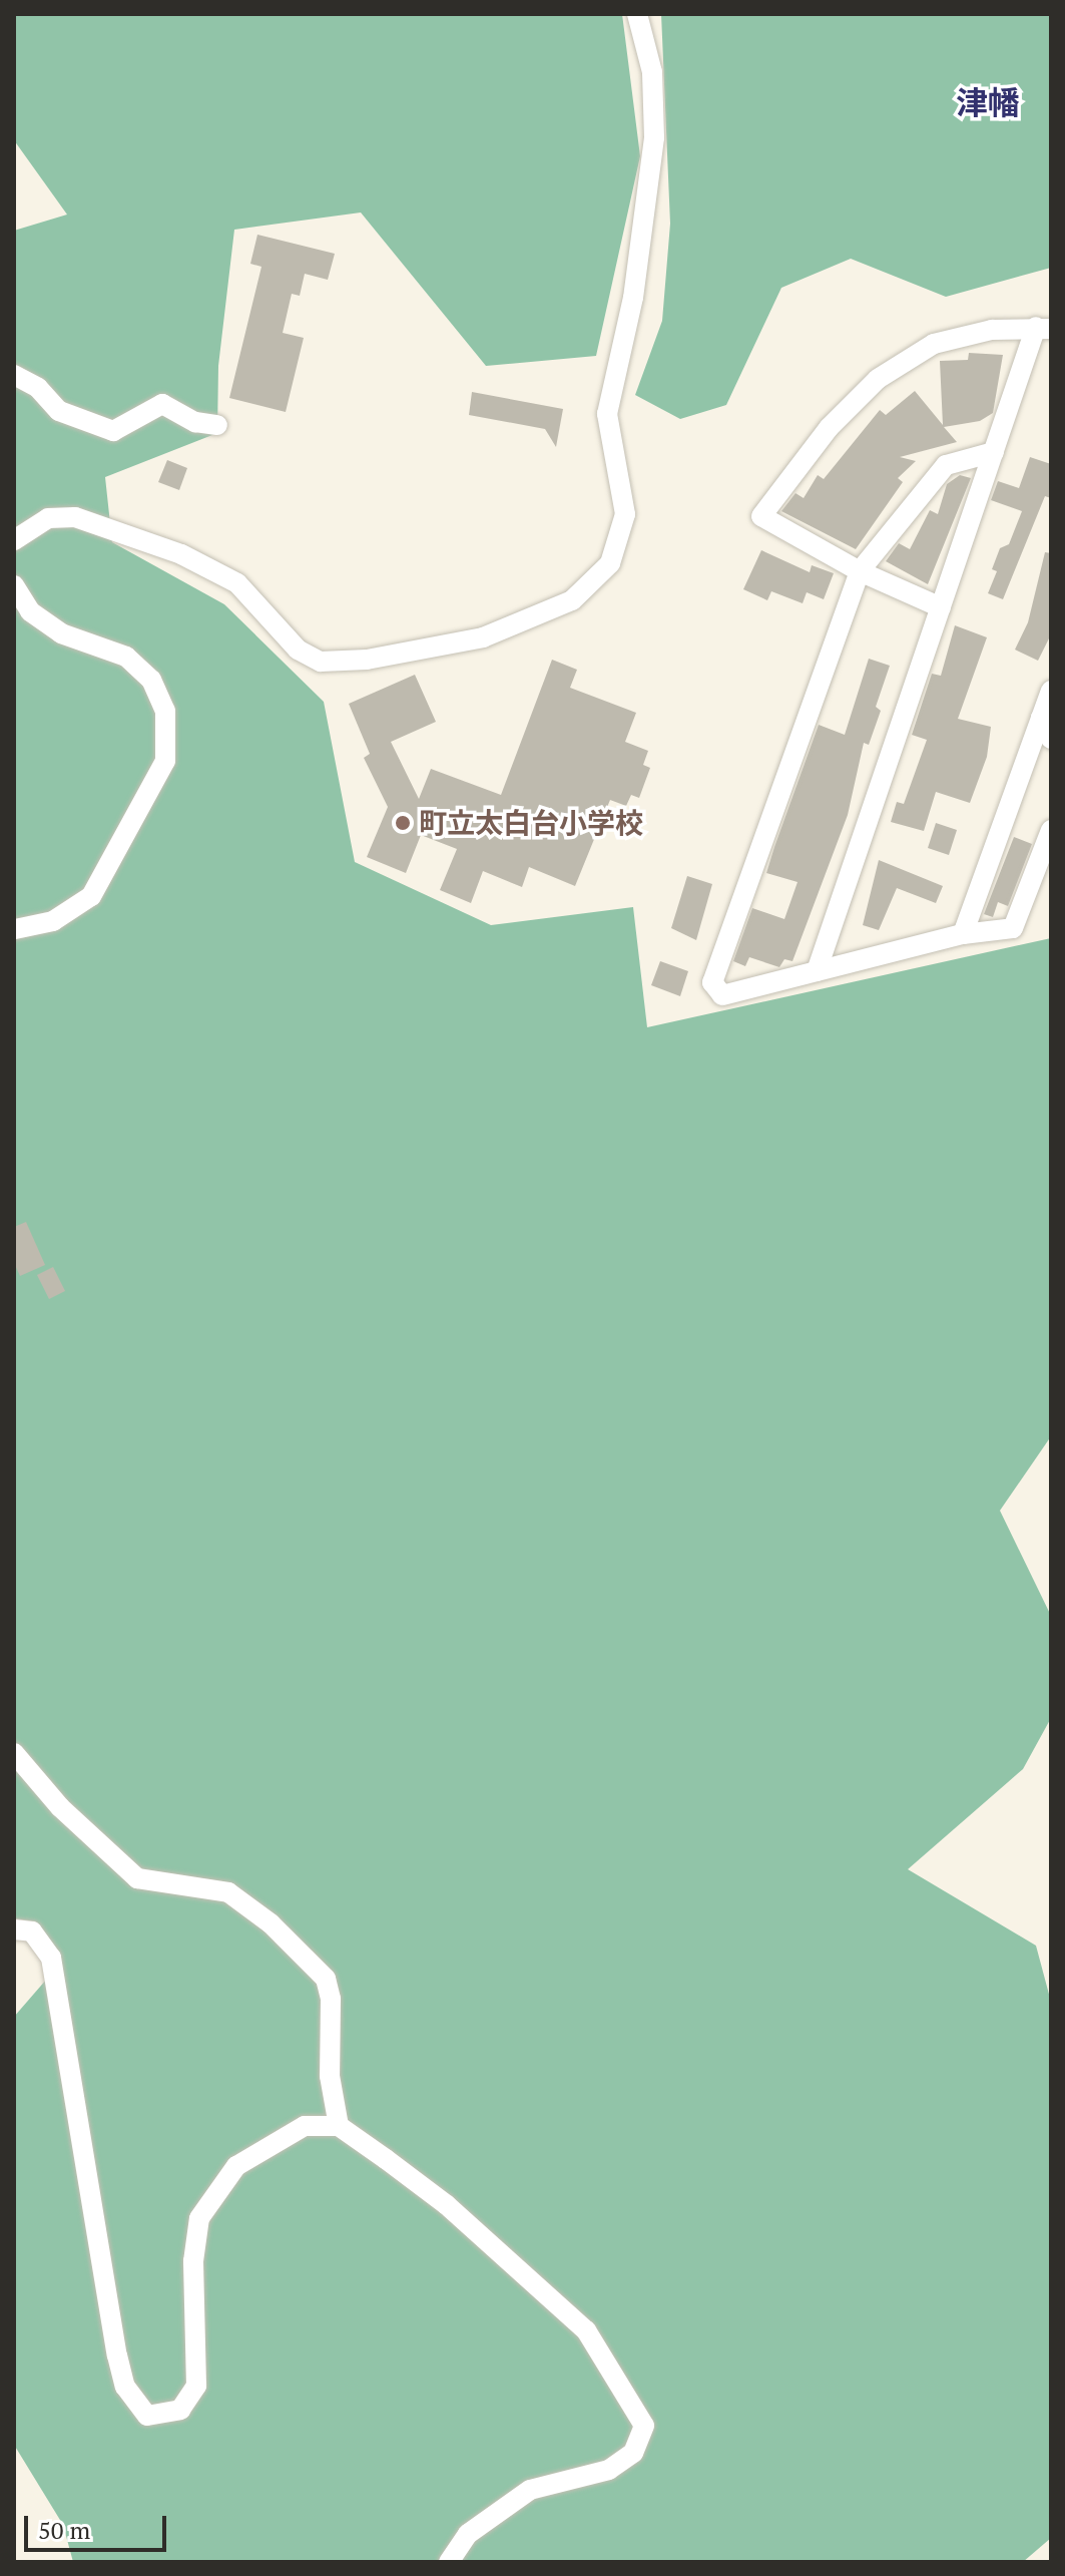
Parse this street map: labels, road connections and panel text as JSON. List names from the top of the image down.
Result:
{
  "districts": ["津幡"],
  "places": ["町立太白台小学校"],
  "scale_bar": "50 m"
}
